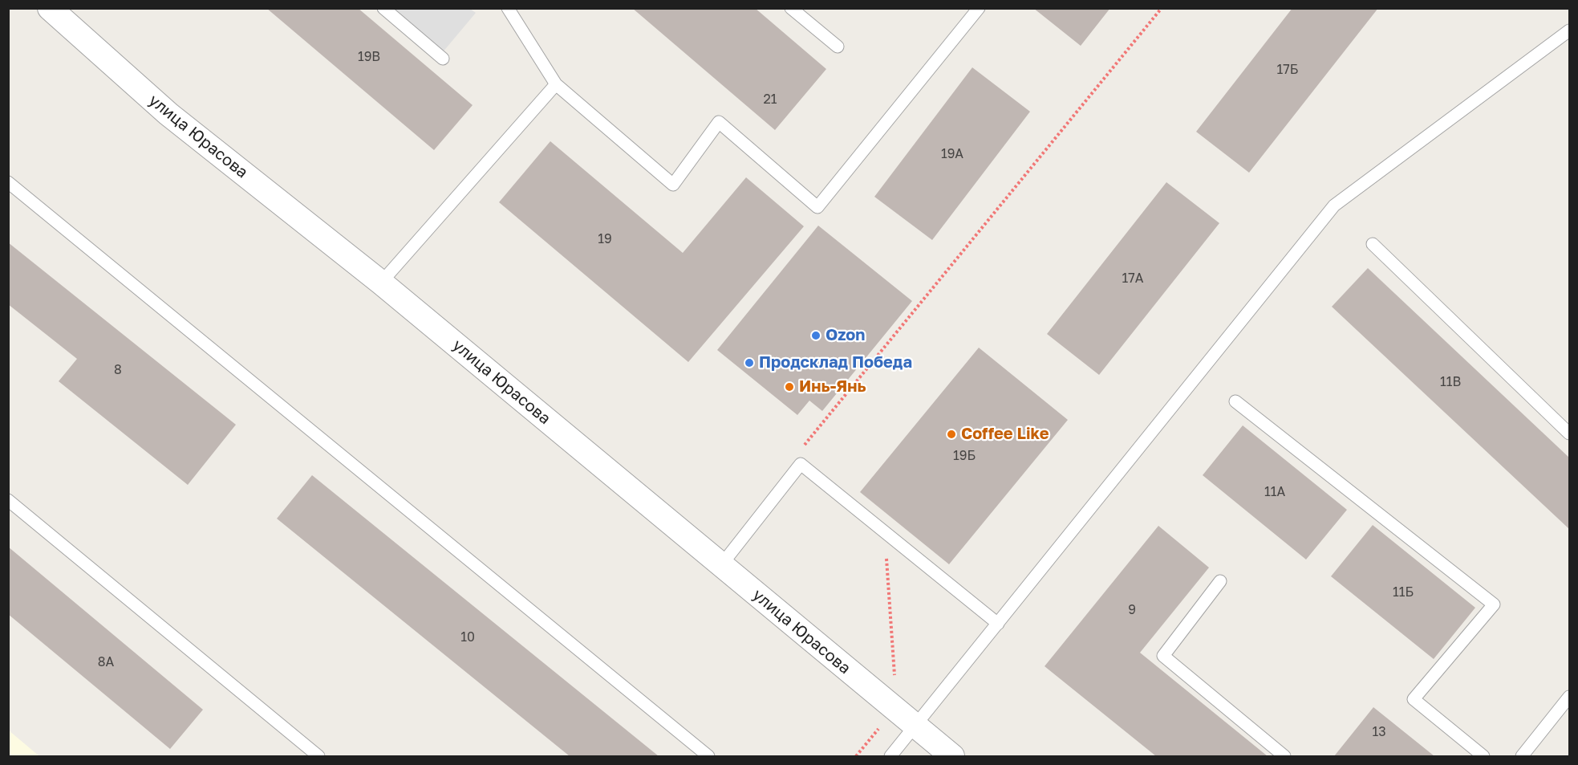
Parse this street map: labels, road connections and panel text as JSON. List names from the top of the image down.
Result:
{
  "streets": {
    "street": ["улица Юрасова"]
  },
  "places": [
    "Ozon",
    "Продсклад Победа",
    "Инь-Янь",
    "Coffee Like"
  ],
  "house_numbers": [
    "19В",
    "17Б",
    "21",
    "19А",
    "19",
    "17А",
    "8",
    "11В",
    "19Б",
    "11А",
    "11Б",
    "9",
    "10",
    "8А",
    "13"
  ]
}
